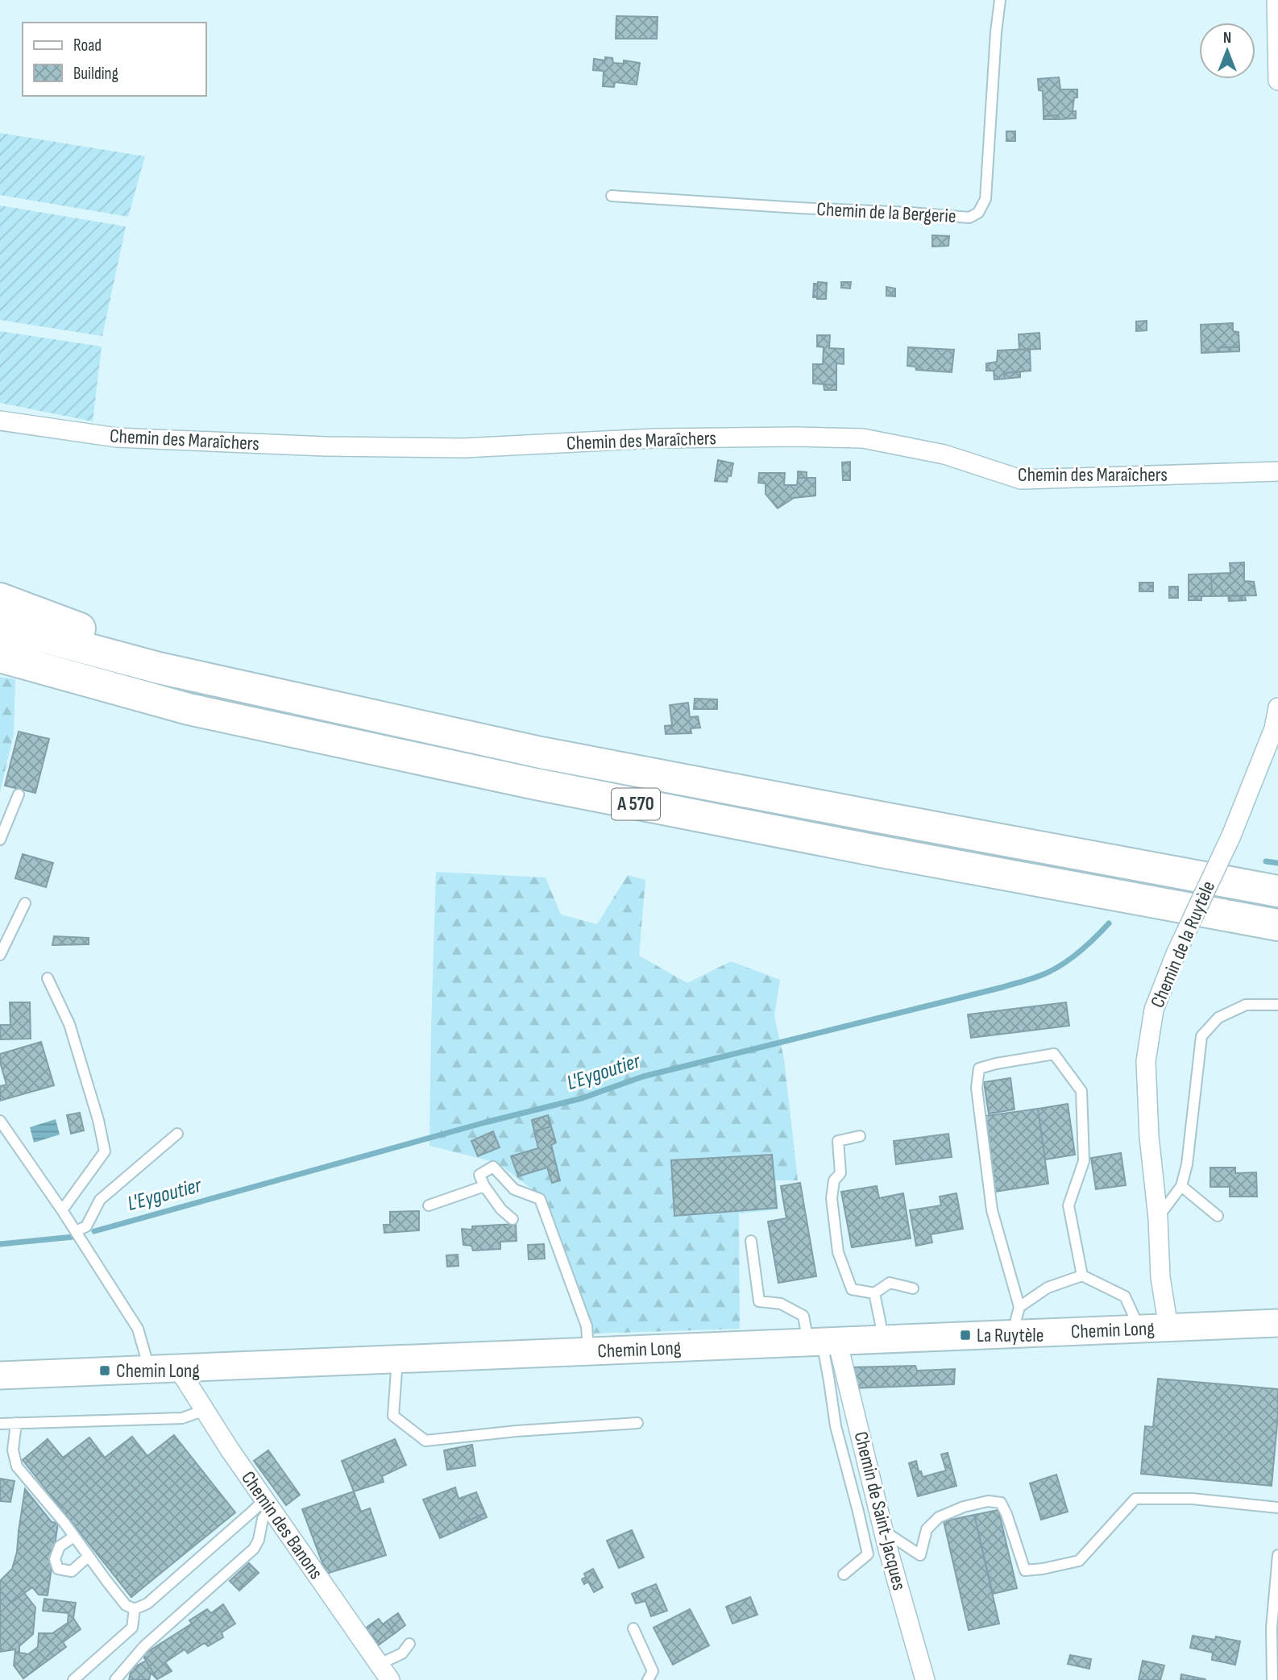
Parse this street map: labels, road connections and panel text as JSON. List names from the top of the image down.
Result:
{
  "streets": {
    "highway": ["A 570"],
    "main road": ["Chemin Long"],
    "street": [
      "Chemin des Maraîchers",
      "Chemin de la Ruytèle",
      "Chemin de Saint-Jacques",
      "Chemin des Banons"
    ],
    "lane": ["Chemin de la Bergerie"]
  },
  "crossings": [
    ["Chemin de la Ruytèle", "Chemin Long"],
    ["Chemin Long", "Chemin de Saint-Jacques"],
    ["Chemin Long", "Chemin des Banons"]
  ],
  "water": ["L'Eygoutier"],
  "places": {
    "transit": ["La Ruytèle", "Chemin Long"]
  },
  "legend": ["Road", "Building"],
  "north": "top"
}
